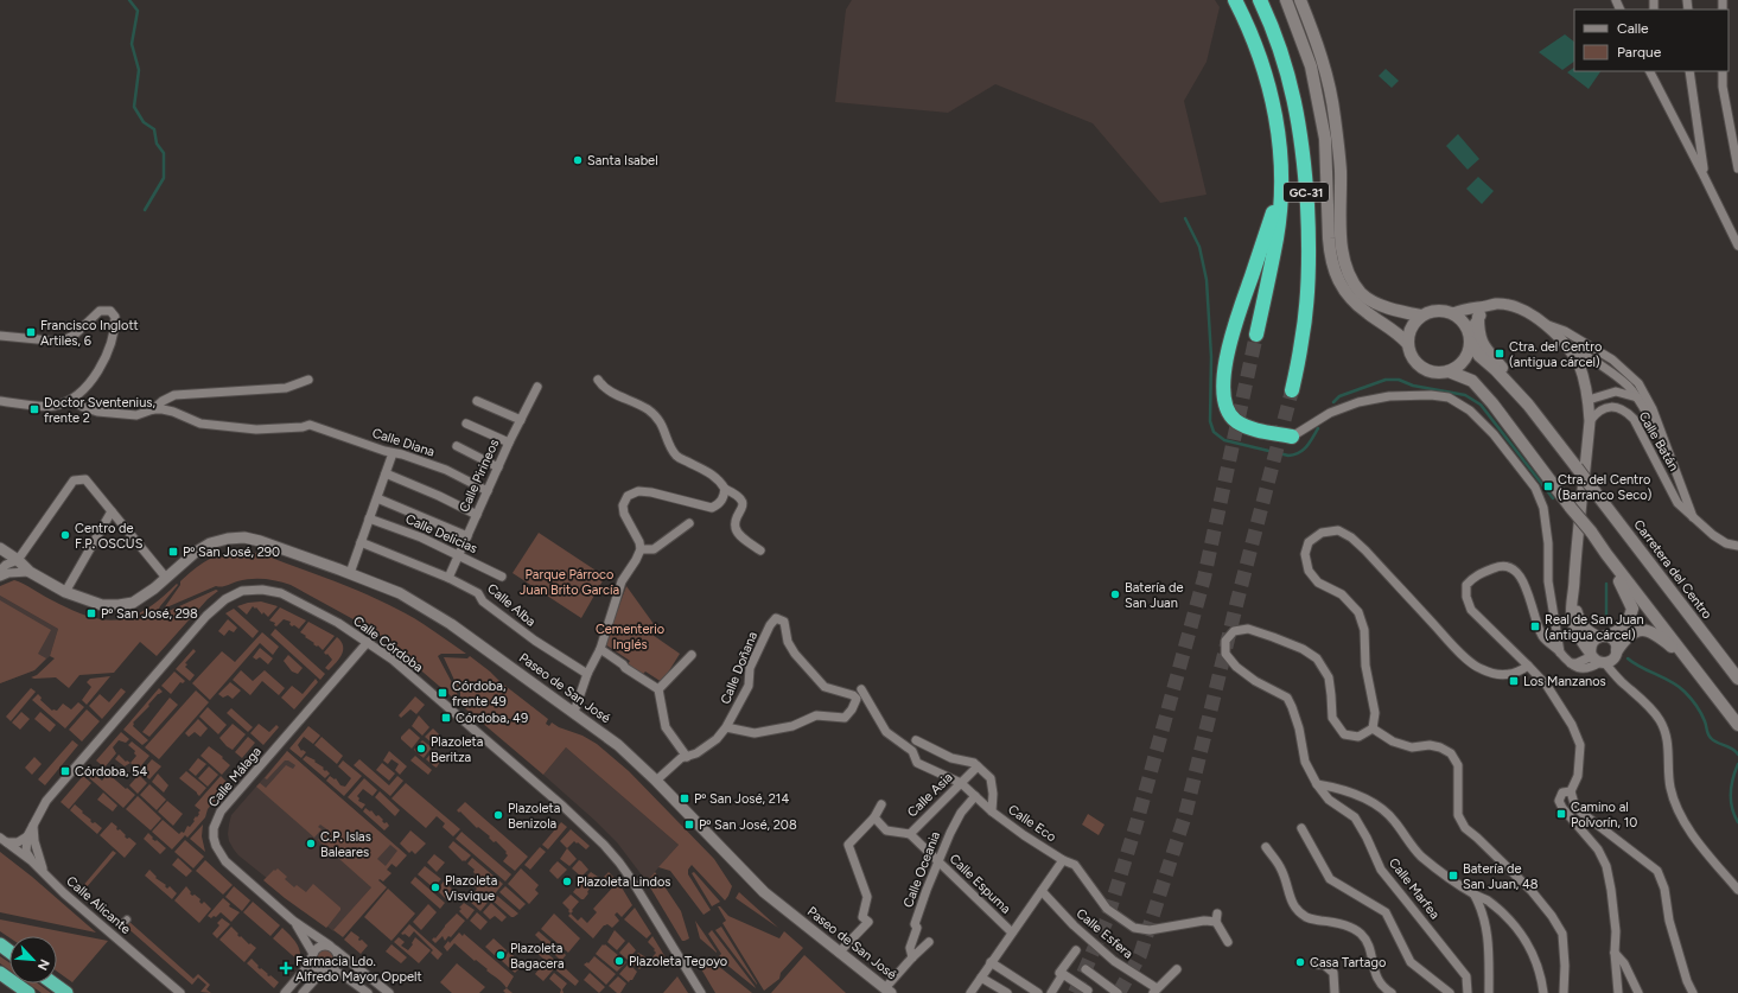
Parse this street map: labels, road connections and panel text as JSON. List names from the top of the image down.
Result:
{
  "streets": {
    "highway": ["GC-31"],
    "main road": ["Carretera del Centro"],
    "street": [
      "Calle Batán",
      "Calle Diana",
      "Calle Pirineos",
      "Calle Delicias",
      "Calle Alba",
      "Calle Córdoba",
      "Calle Doñana",
      "Paseo de San José",
      "Calle Málaga",
      "Calle Asia",
      "Calle Eco",
      "Calle Oceania",
      "Calle Espuma",
      "Calle Marfea",
      "Calle Alicante",
      "Calle Esfera"
    ]
  },
  "crossings": [
    ["Calle Diana", "Calle Pirineos"],
    ["Calle Pirineos", "Calle Delicias"],
    ["Calle Pirineos", "Calle Alba"],
    ["Calle Córdoba", "Calle Málaga"],
    ["Calle Córdoba", "Calle Alicante"],
    ["Calle Doñana", "Paseo de San José"],
    ["Calle Asia", "Calle Eco"],
    ["Calle Asia", "Calle Espuma"],
    ["Calle Oceania", "Calle Espuma"]
  ],
  "parks": ["Parque Párroco Juan Brito García", "Cementerio Inglés"],
  "places": {
    "other": [
      "Santa Isabel",
      "Centro de F.P. OSCUS",
      "Batería de San Juan",
      "Plazoleta Beritza",
      "Plazoleta Benizola",
      "C.P. Islas Baleares",
      "Plazoleta Lindos",
      "Plazoleta Visvique",
      "Plazoleta Bagacera",
      "Plazoleta Tegoyo",
      "Casa Tartago"
    ],
    "transit": [
      "Francisco Inglott Artiles, 6",
      "Ctra. del Centro (antigua cárcel)",
      "Doctor Sventenius, frente 2",
      "Ctra. del Centro (Barranco Seco)",
      "Pº San José, 290",
      "Pº San José, 298",
      "Real de San Juan (antigua cárcel)",
      "Los Manzanos",
      "Córdoba, frente 49",
      "Córdoba, 49",
      "Córdoba, 54",
      "Pº San José, 214",
      "Camino al Polvorín, 10",
      "Pº San José, 208",
      "Batería de San Juan, 48"
    ],
    "health": ["Farmacia Ldo. Alfredo Mayor Oppelt"]
  },
  "legend": ["Calle", "Parque"],
  "north": "bottom right"
}
